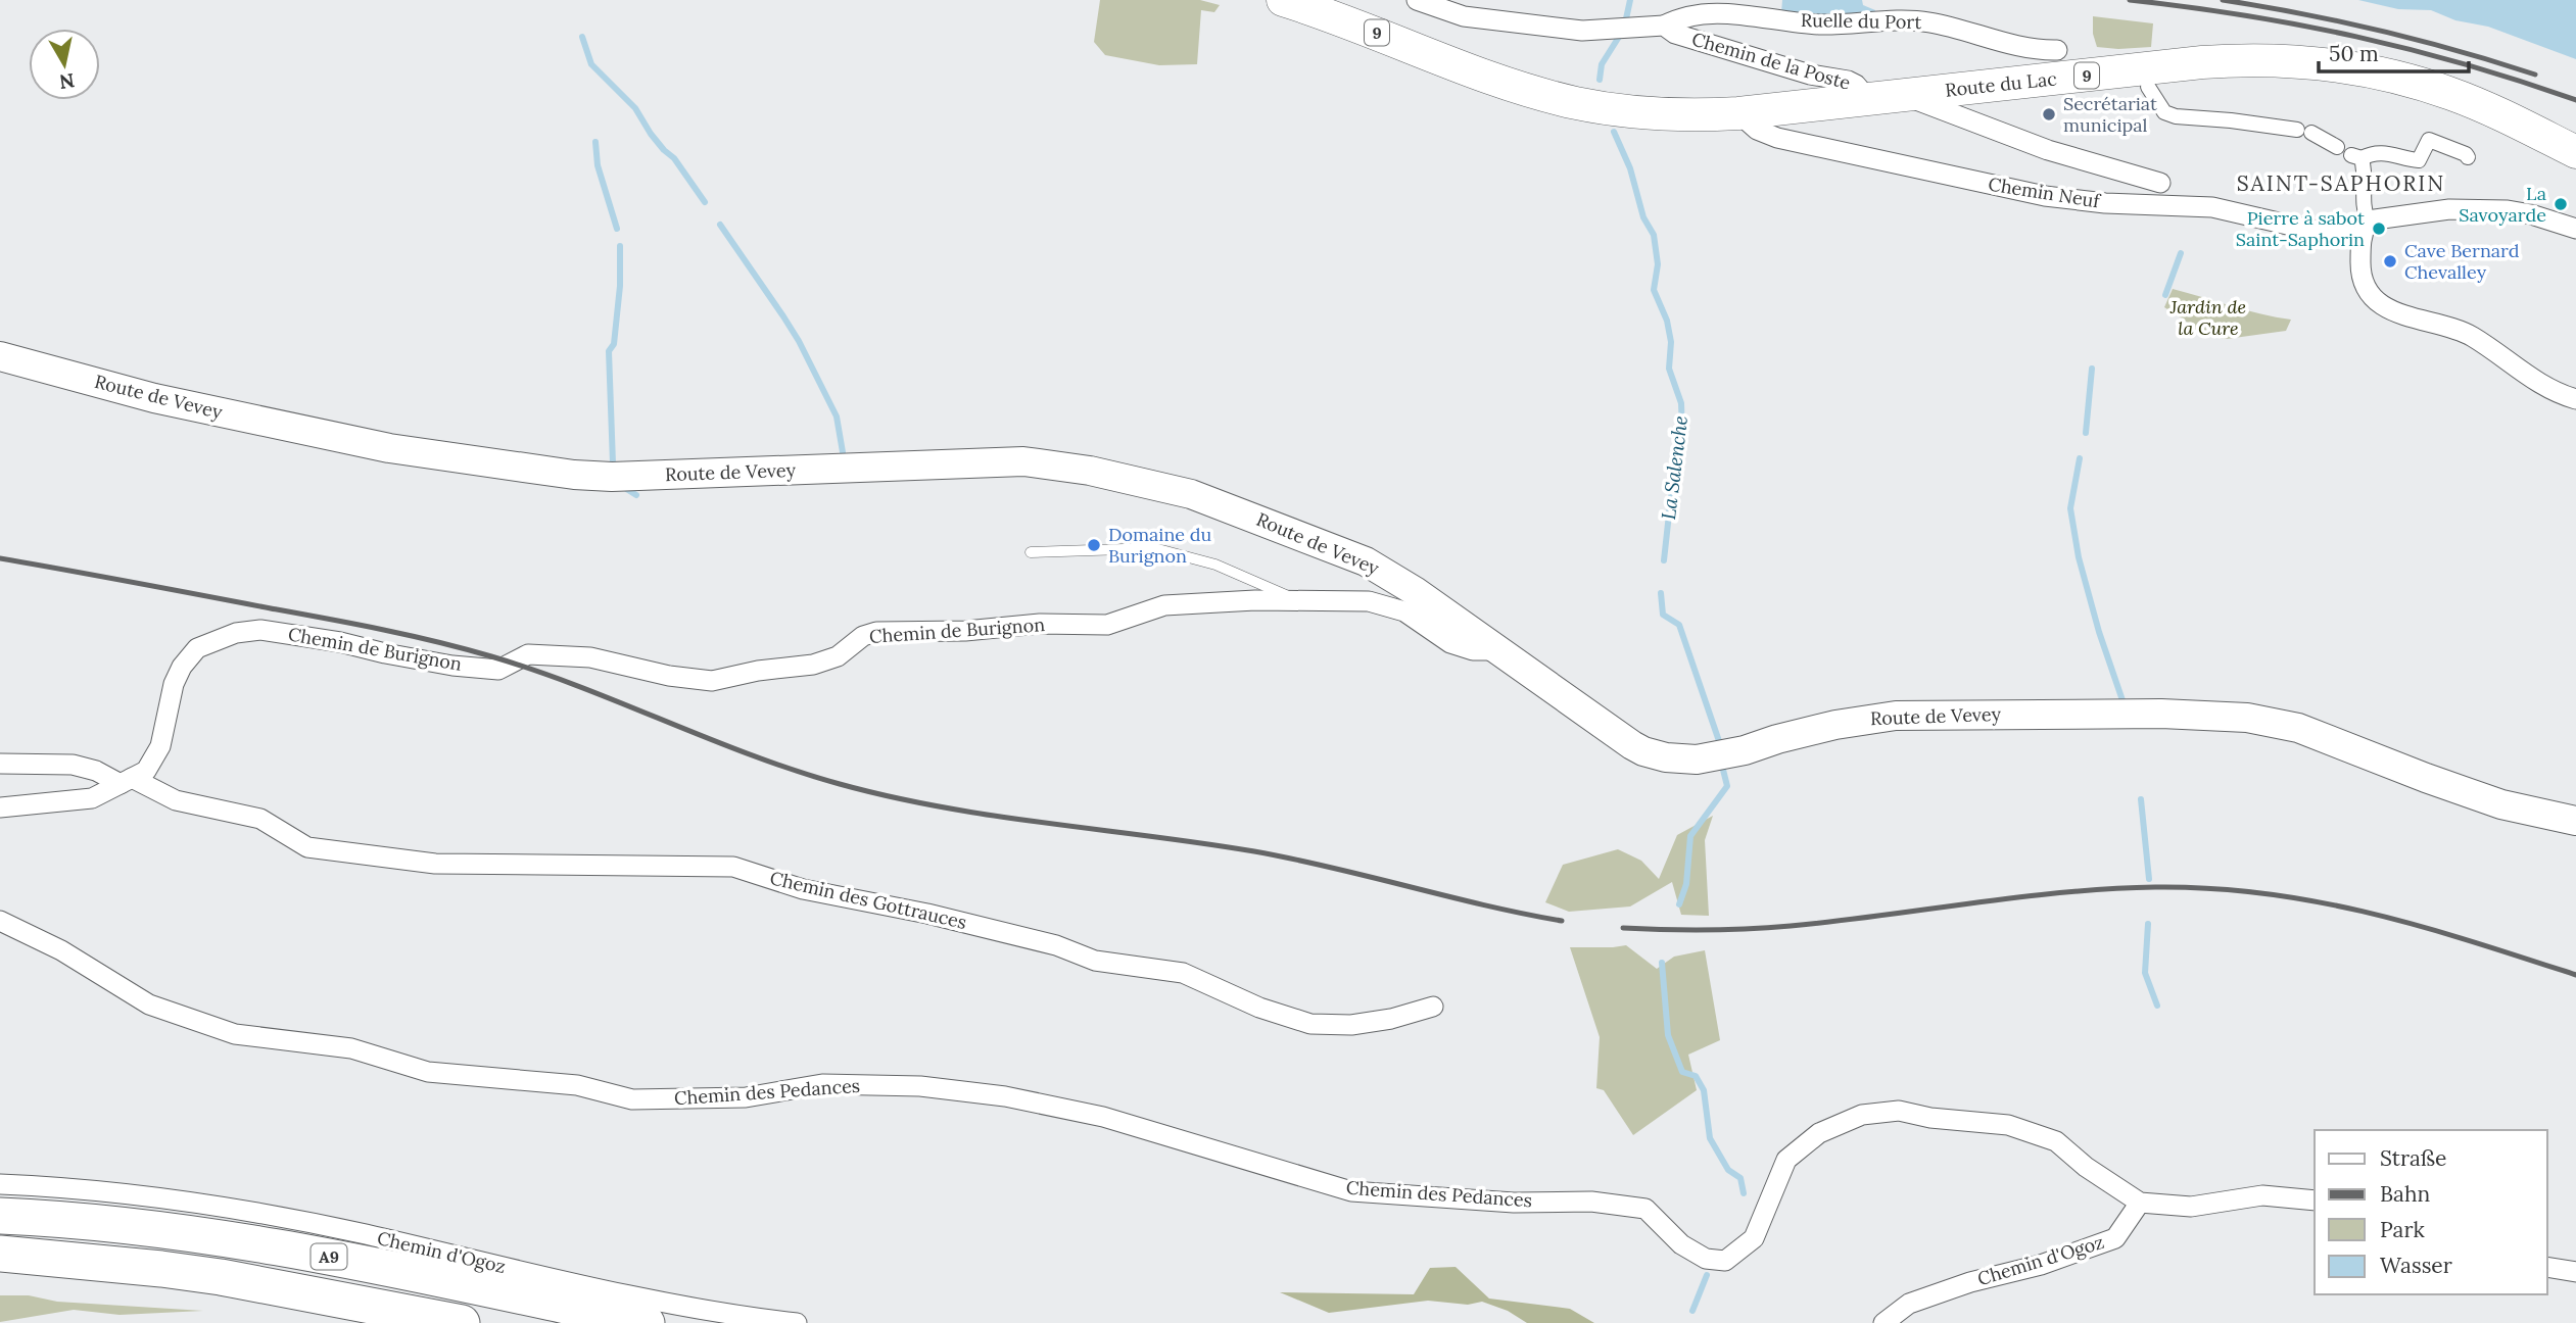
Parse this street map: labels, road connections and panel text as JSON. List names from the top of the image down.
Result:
{
  "streets": {
    "highway": ["A9"],
    "main road": ["9", "Route du Lac", "Route de Vevey"],
    "street": [
      "Ruelle du Port",
      "Chemin de la Poste",
      "Chemin Neuf",
      "Chemin de Burignon",
      "Chemin des Gottrauces",
      "Chemin des Pedances",
      "Chemin d'Ogoz"
    ]
  },
  "crossings": [
    ["Ruelle du Port", "Chemin de la Poste"],
    ["Chemin de la Poste", "Route du Lac"],
    ["Route du Lac", "Chemin Neuf"],
    ["Route de Vevey", "Chemin de Burignon"],
    ["Chemin de Burignon", "Chemin des Gottrauces"],
    ["Chemin des Pedances", "Chemin d'Ogoz"],
    ["Chemin d'Ogoz", "A9"]
  ],
  "districts": ["SAINT-SAPHORIN"],
  "water": ["La Salenche"],
  "parks": ["Jardin de la Cure"],
  "places": [
    "Secrétariat municipal",
    "La Savoyarde",
    "Pierre à sabot Saint-Saphorin",
    "Cave Bernard Chevalley",
    "Domaine du Burignon"
  ],
  "legend": [
    "Straße",
    "Bahn",
    "Park",
    "Wasser"
  ],
  "scale_bar": "50 m",
  "north": "bottom"
}
